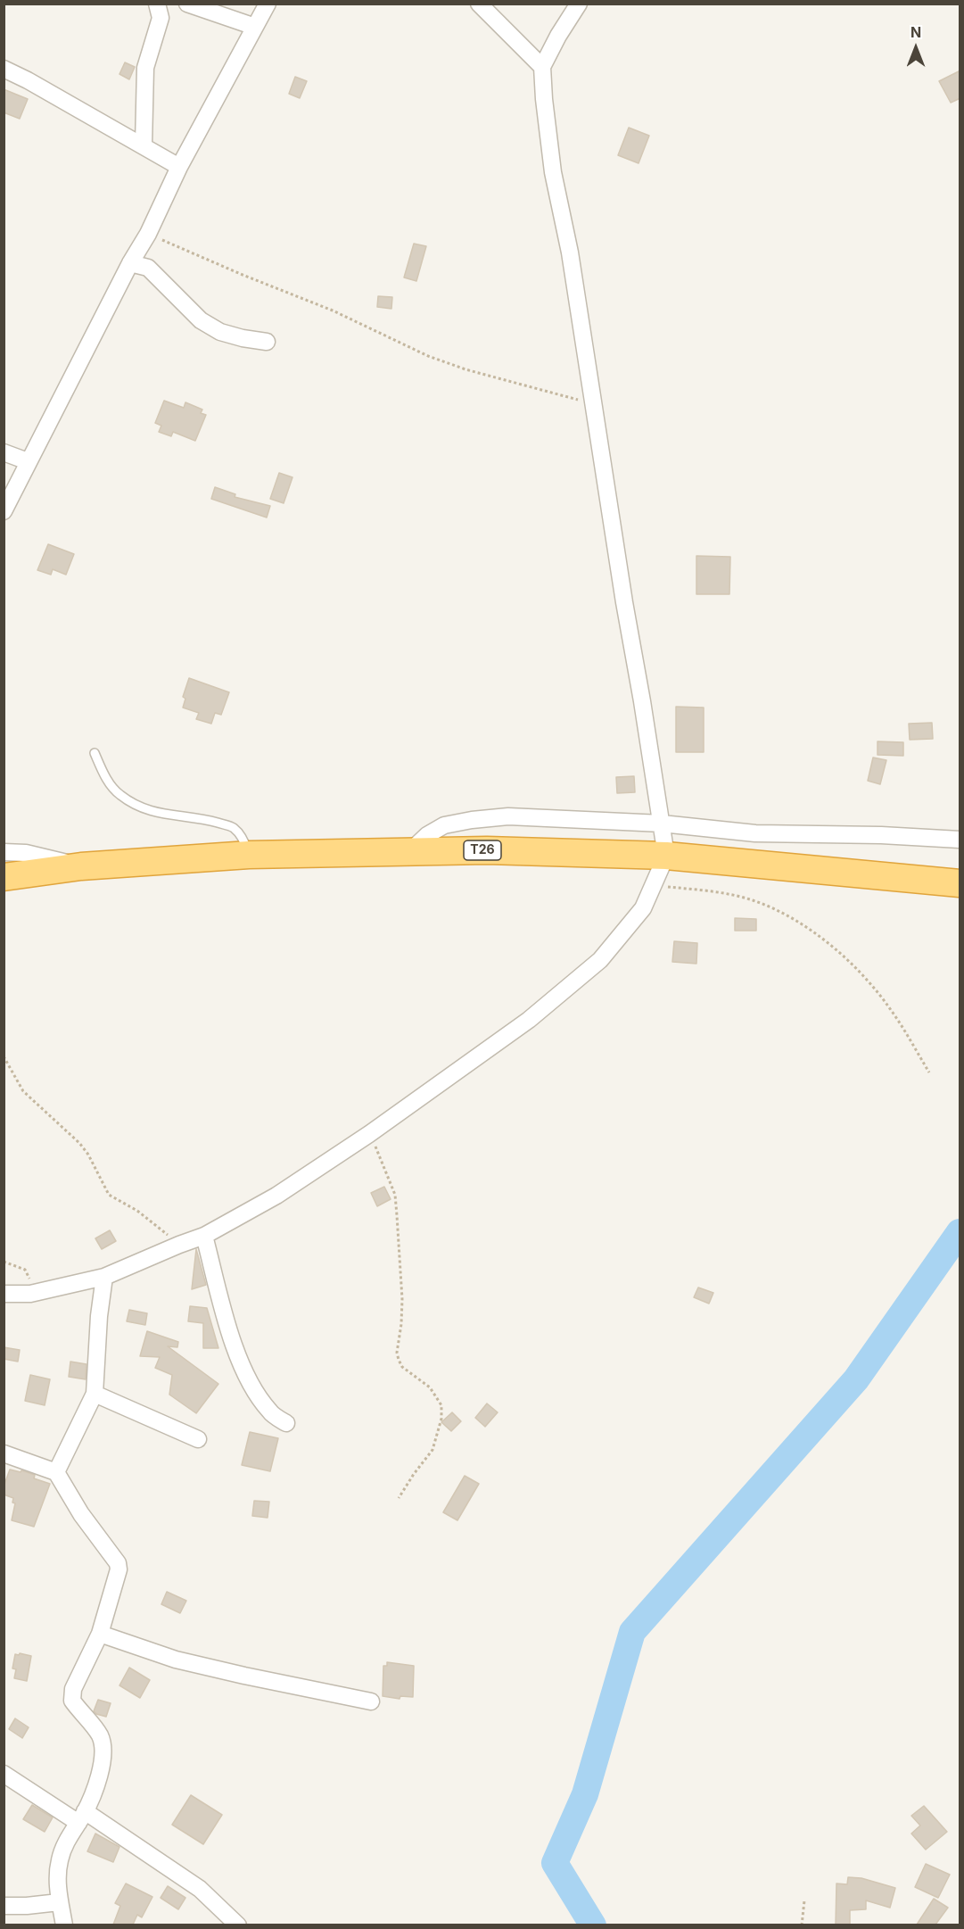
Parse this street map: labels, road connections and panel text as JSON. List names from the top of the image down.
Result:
{
  "streets": {
    "highway": ["T26"]
  },
  "north": "top"
}
